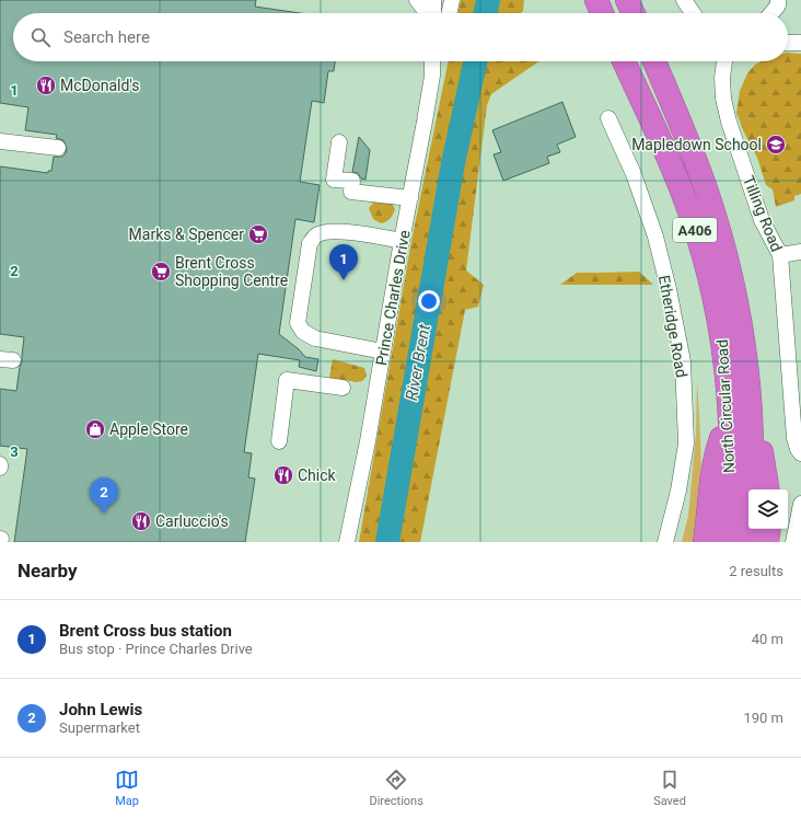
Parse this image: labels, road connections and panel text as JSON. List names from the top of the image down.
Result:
{
  "streets": {
    "highway": ["A406", "North Circular Road"],
    "street": ["Tilling Road", "Prince Charles Drive", "Etheridge Road"]
  },
  "crossings": [
    ["A406", "North Circular Road"]
  ],
  "water": ["River Brent"],
  "places": {
    "restaurant": ["McDonald's", "Chick", "Carluccio's"],
    "school or university": ["Mapledown School"],
    "supermarket": ["Marks & Spencer", "Brent Cross Shopping Centre"],
    "shop": ["Apple Store"]
  },
  "page": {
    "search": "Search here",
    "pins": ["1", "2"],
    "heading": ["Nearby", "2 results"],
    "list": [
      {
        "mark": "1",
        "name": "Brent Cross bus station",
        "note": "Bus stop · Prince Charles Drive",
        "value": "40 m"
      },
      {
        "mark": "2",
        "name": "John Lewis",
        "note": "Supermarket",
        "value": "190 m"
      }
    ],
    "nav": ["Map", "Directions", "Saved"]
  },
  "grid": {
    "rows": ["1", "2", "3"]
  }
}
